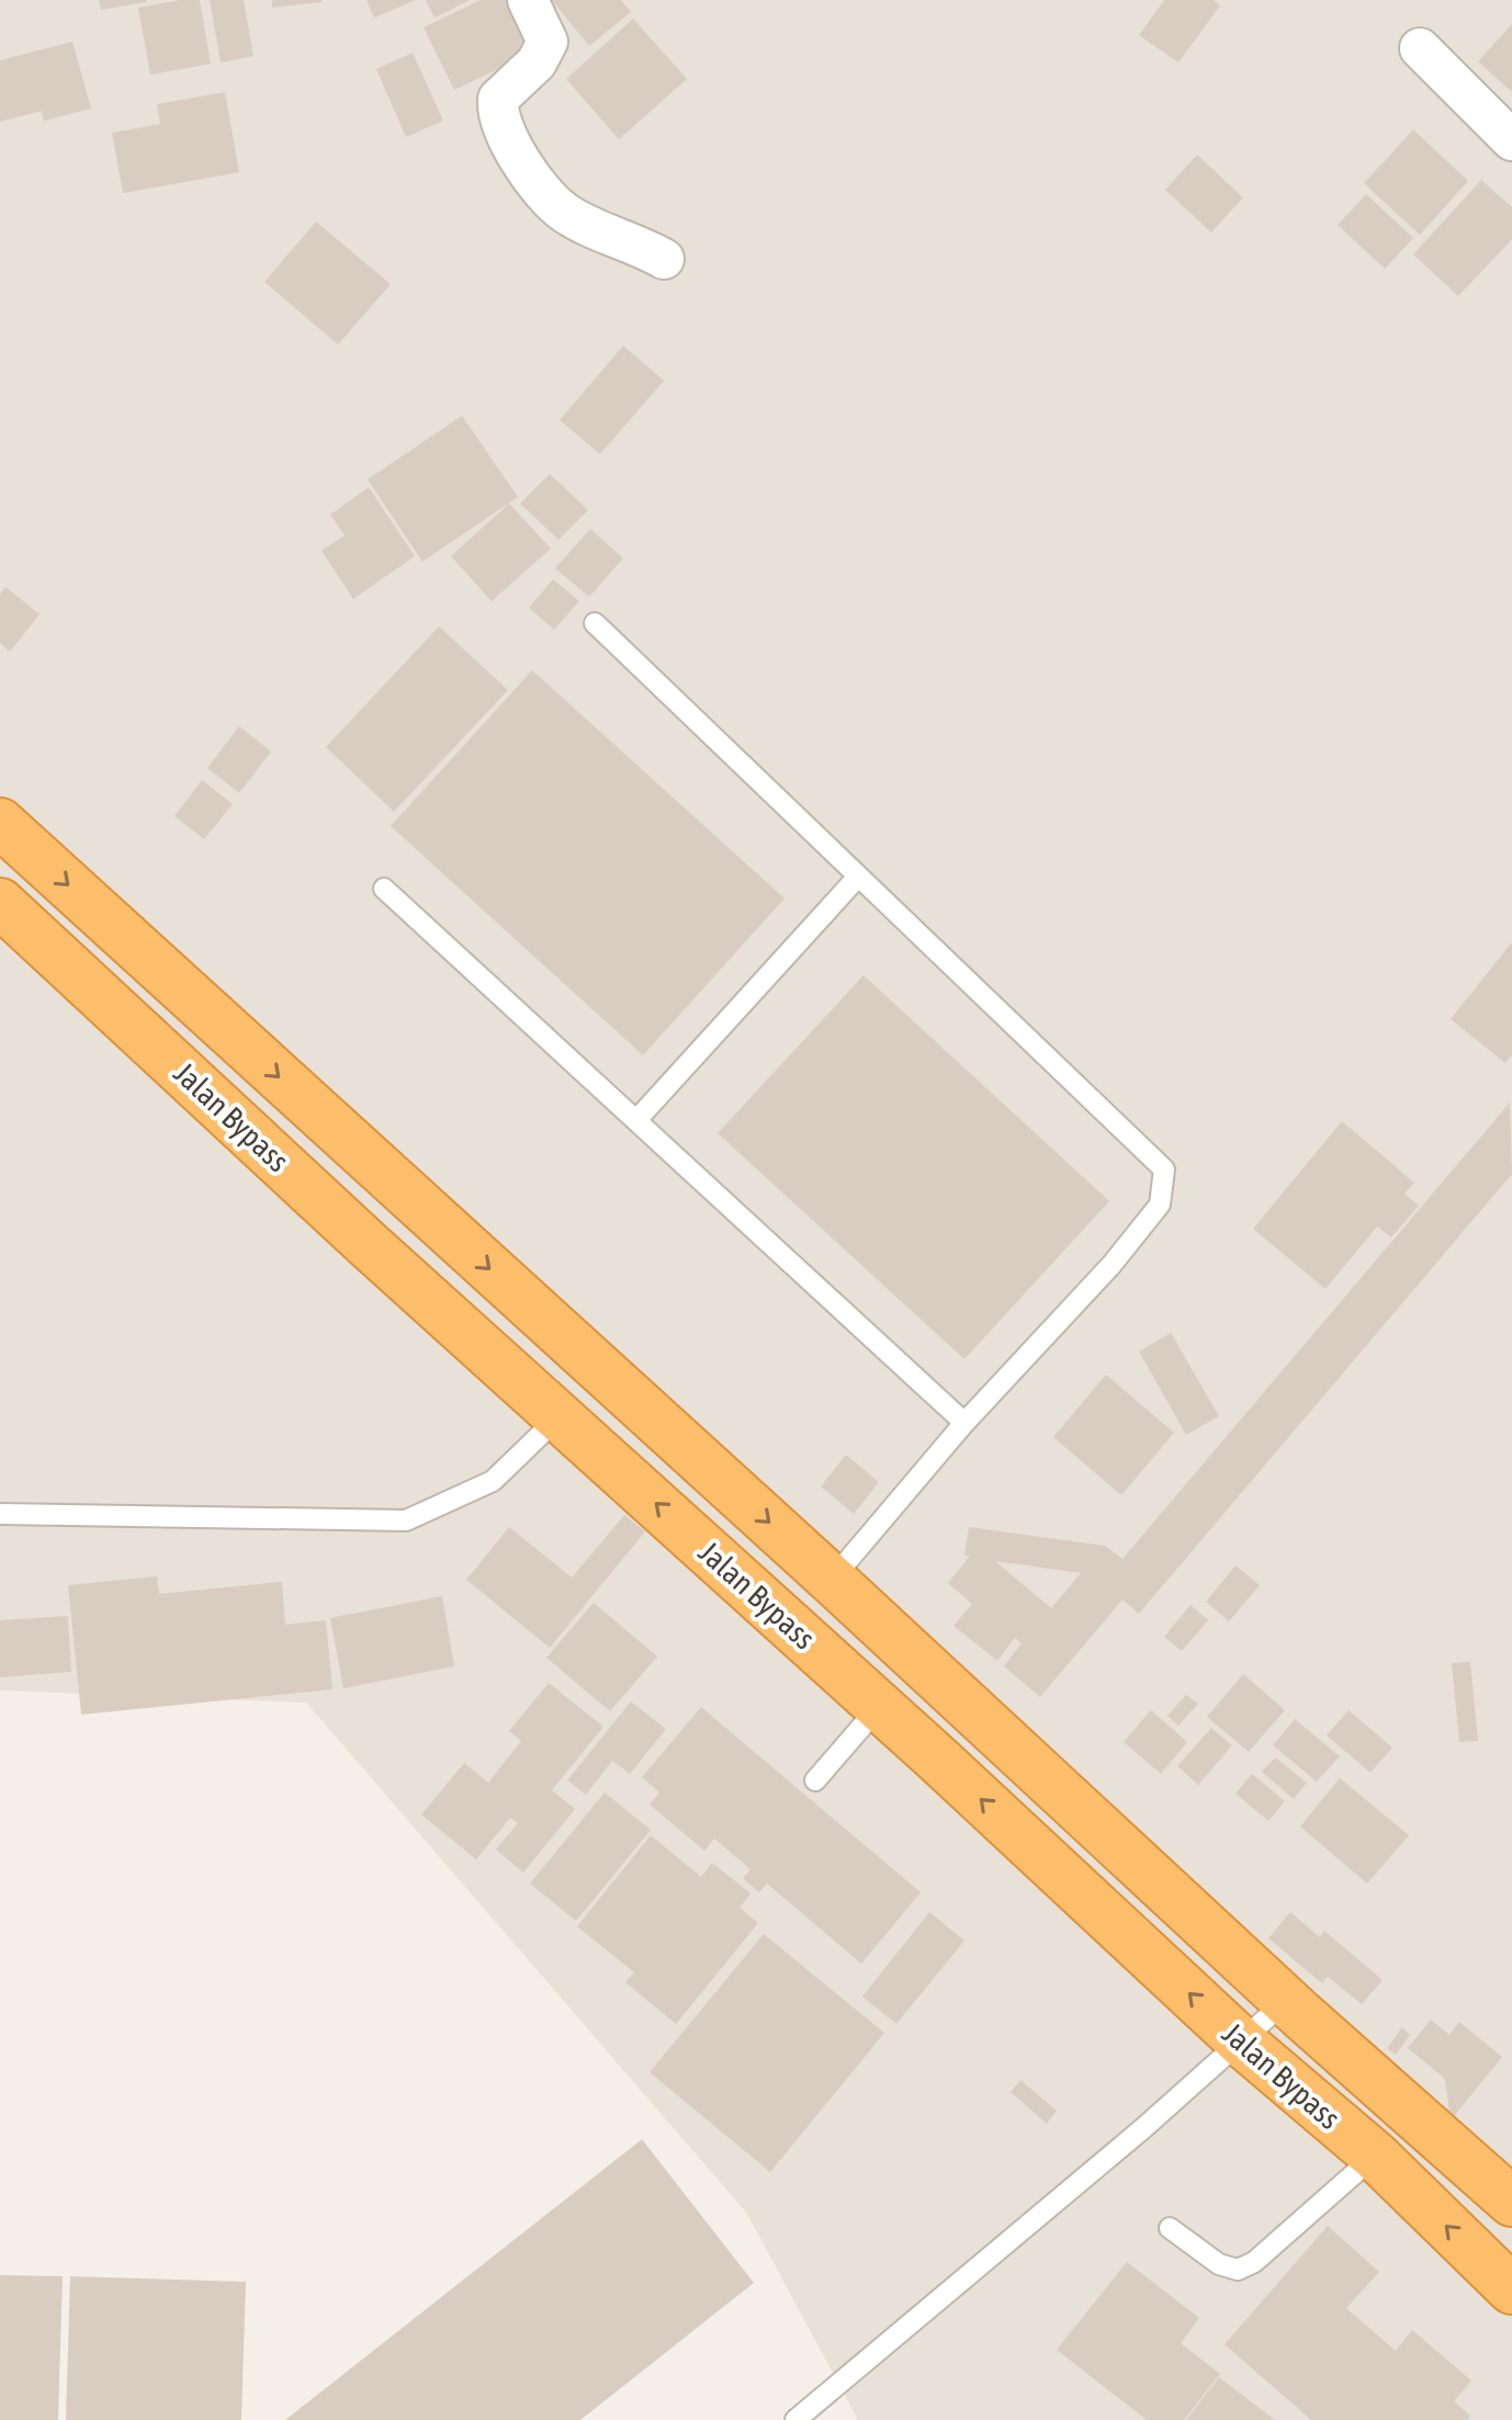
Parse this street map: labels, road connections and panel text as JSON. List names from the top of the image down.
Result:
{
  "streets": {
    "highway": ["Jalan Bypass"]
  }
}
